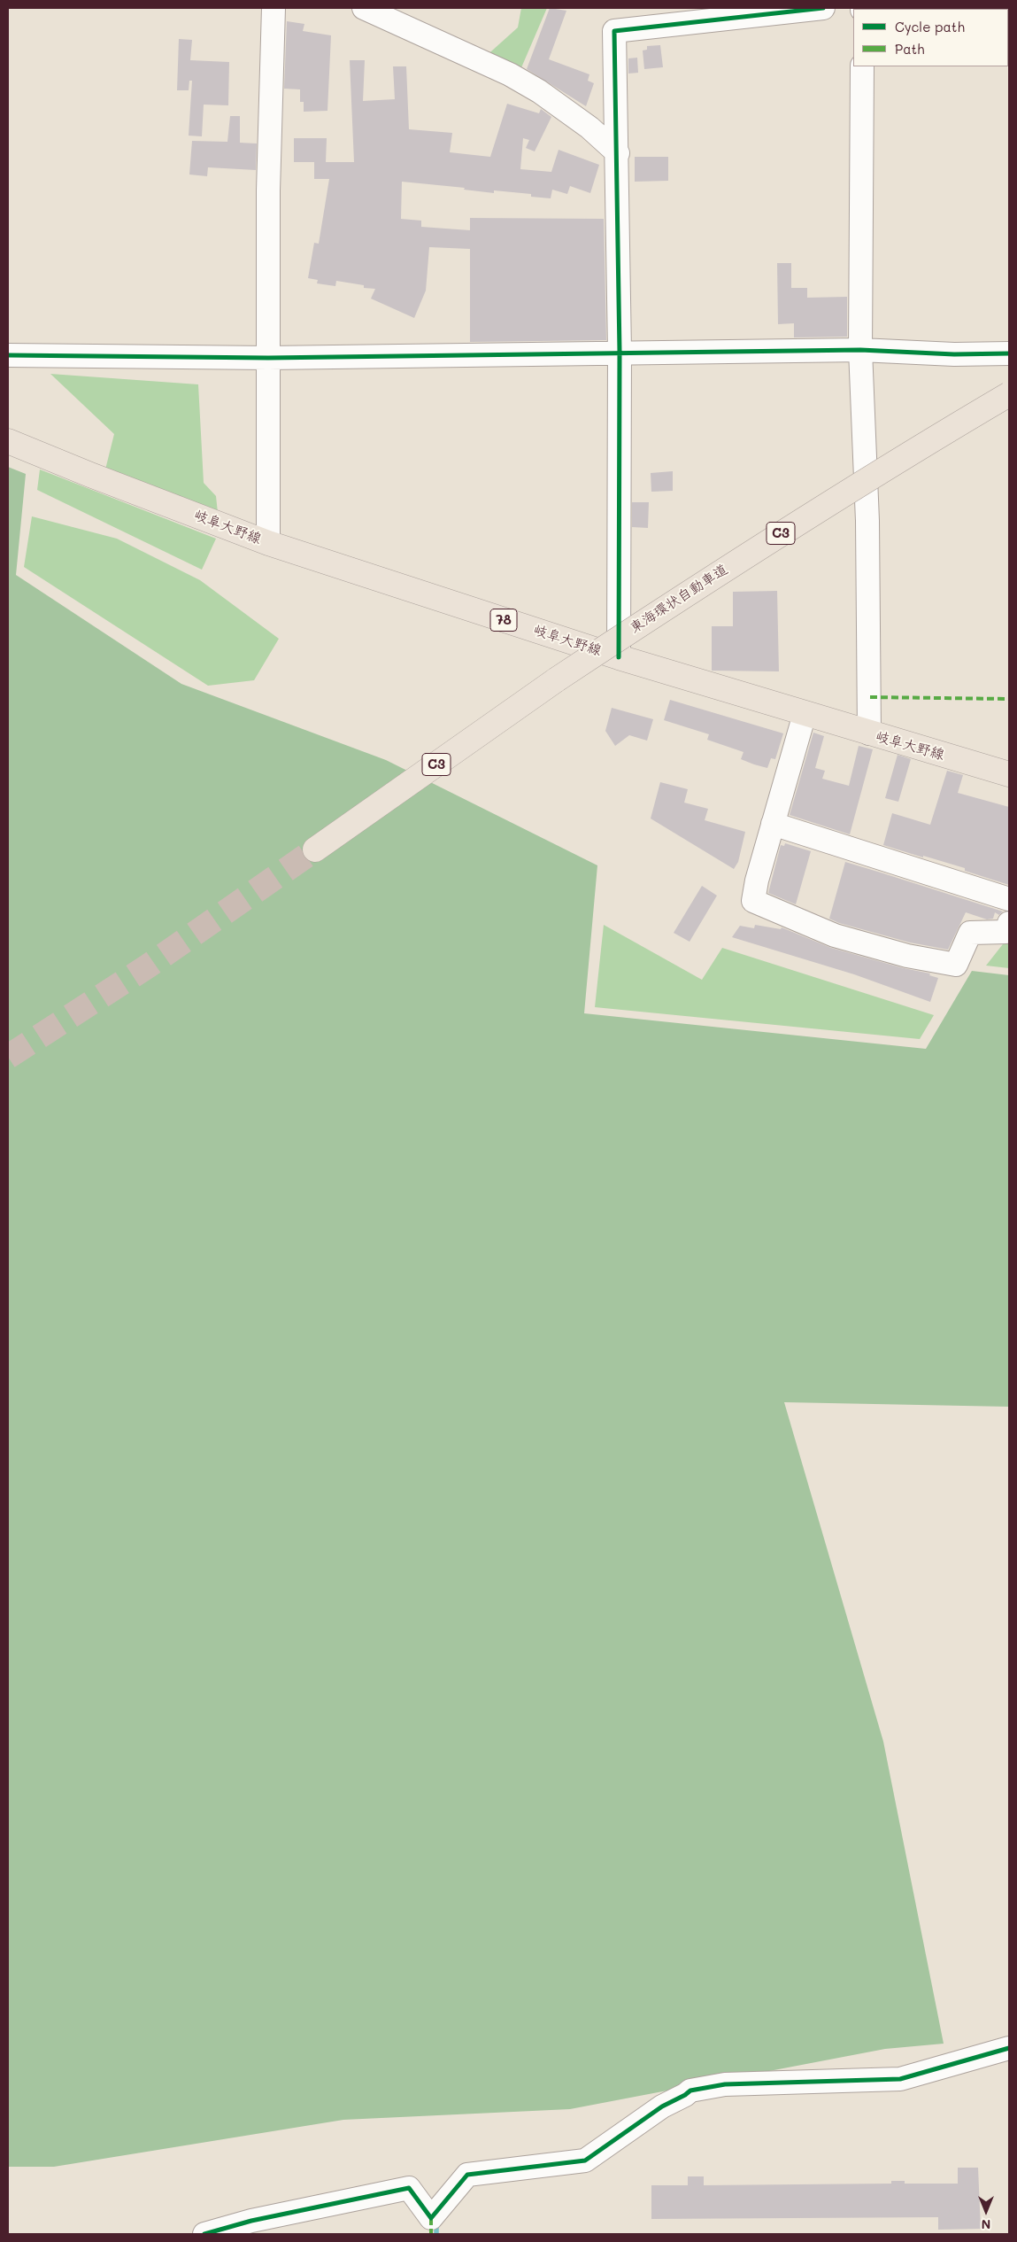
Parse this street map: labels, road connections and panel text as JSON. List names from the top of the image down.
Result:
{
  "streets": {
    "main road": [
      "岐阜大野線",
      "C3",
      "東海環状自動車道",
      "78"
    ]
  },
  "legend": ["Cycle path", "Path"],
  "north": "bottom"
}
